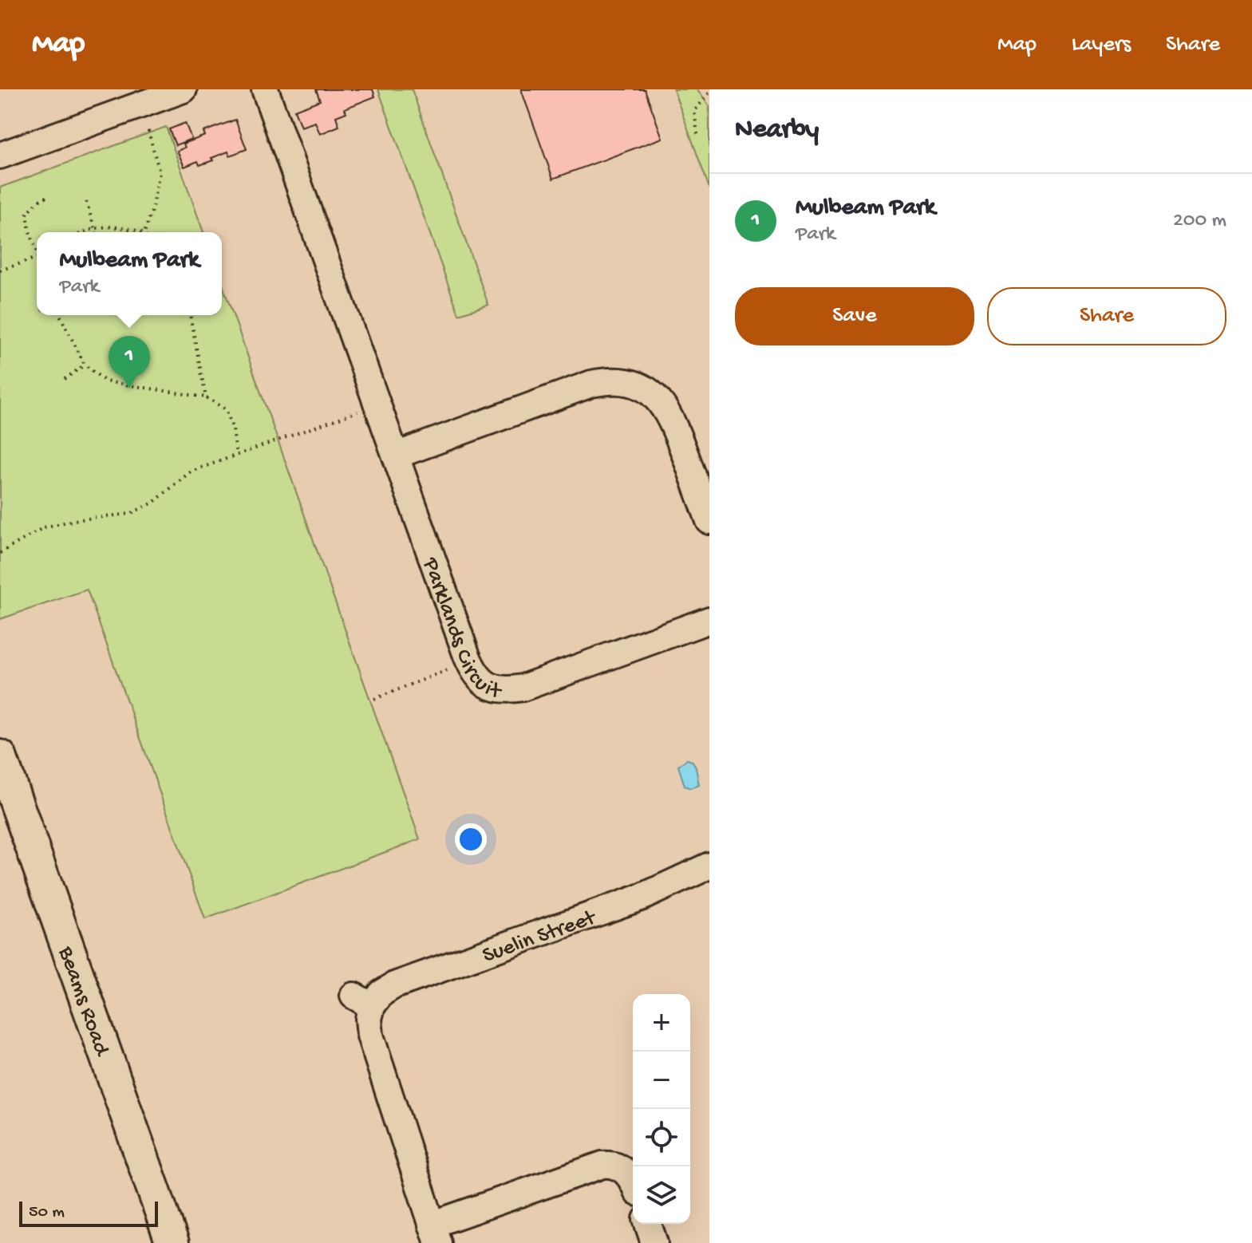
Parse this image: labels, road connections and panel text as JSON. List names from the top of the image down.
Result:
{
  "streets": {
    "main road": ["Beams Road"],
    "street": ["Parklands Circuit", "Suelin Street"]
  },
  "scale_bar": "50 m",
  "page": {
    "header": "Map",
    "nav": ["Map", "Layers", "Share"],
    "heading": "Nearby",
    "list": [
      {
        "mark": "1",
        "name": "Mulbeam Park",
        "note": "Park",
        "value": "200 m"
      }
    ],
    "popup": ["Mulbeam Park", "Park"],
    "buttons": ["Save", "Share"],
    "pins": "1",
    "map_buttons": ["+", "−"],
    "scale": "50 m"
  }
}
